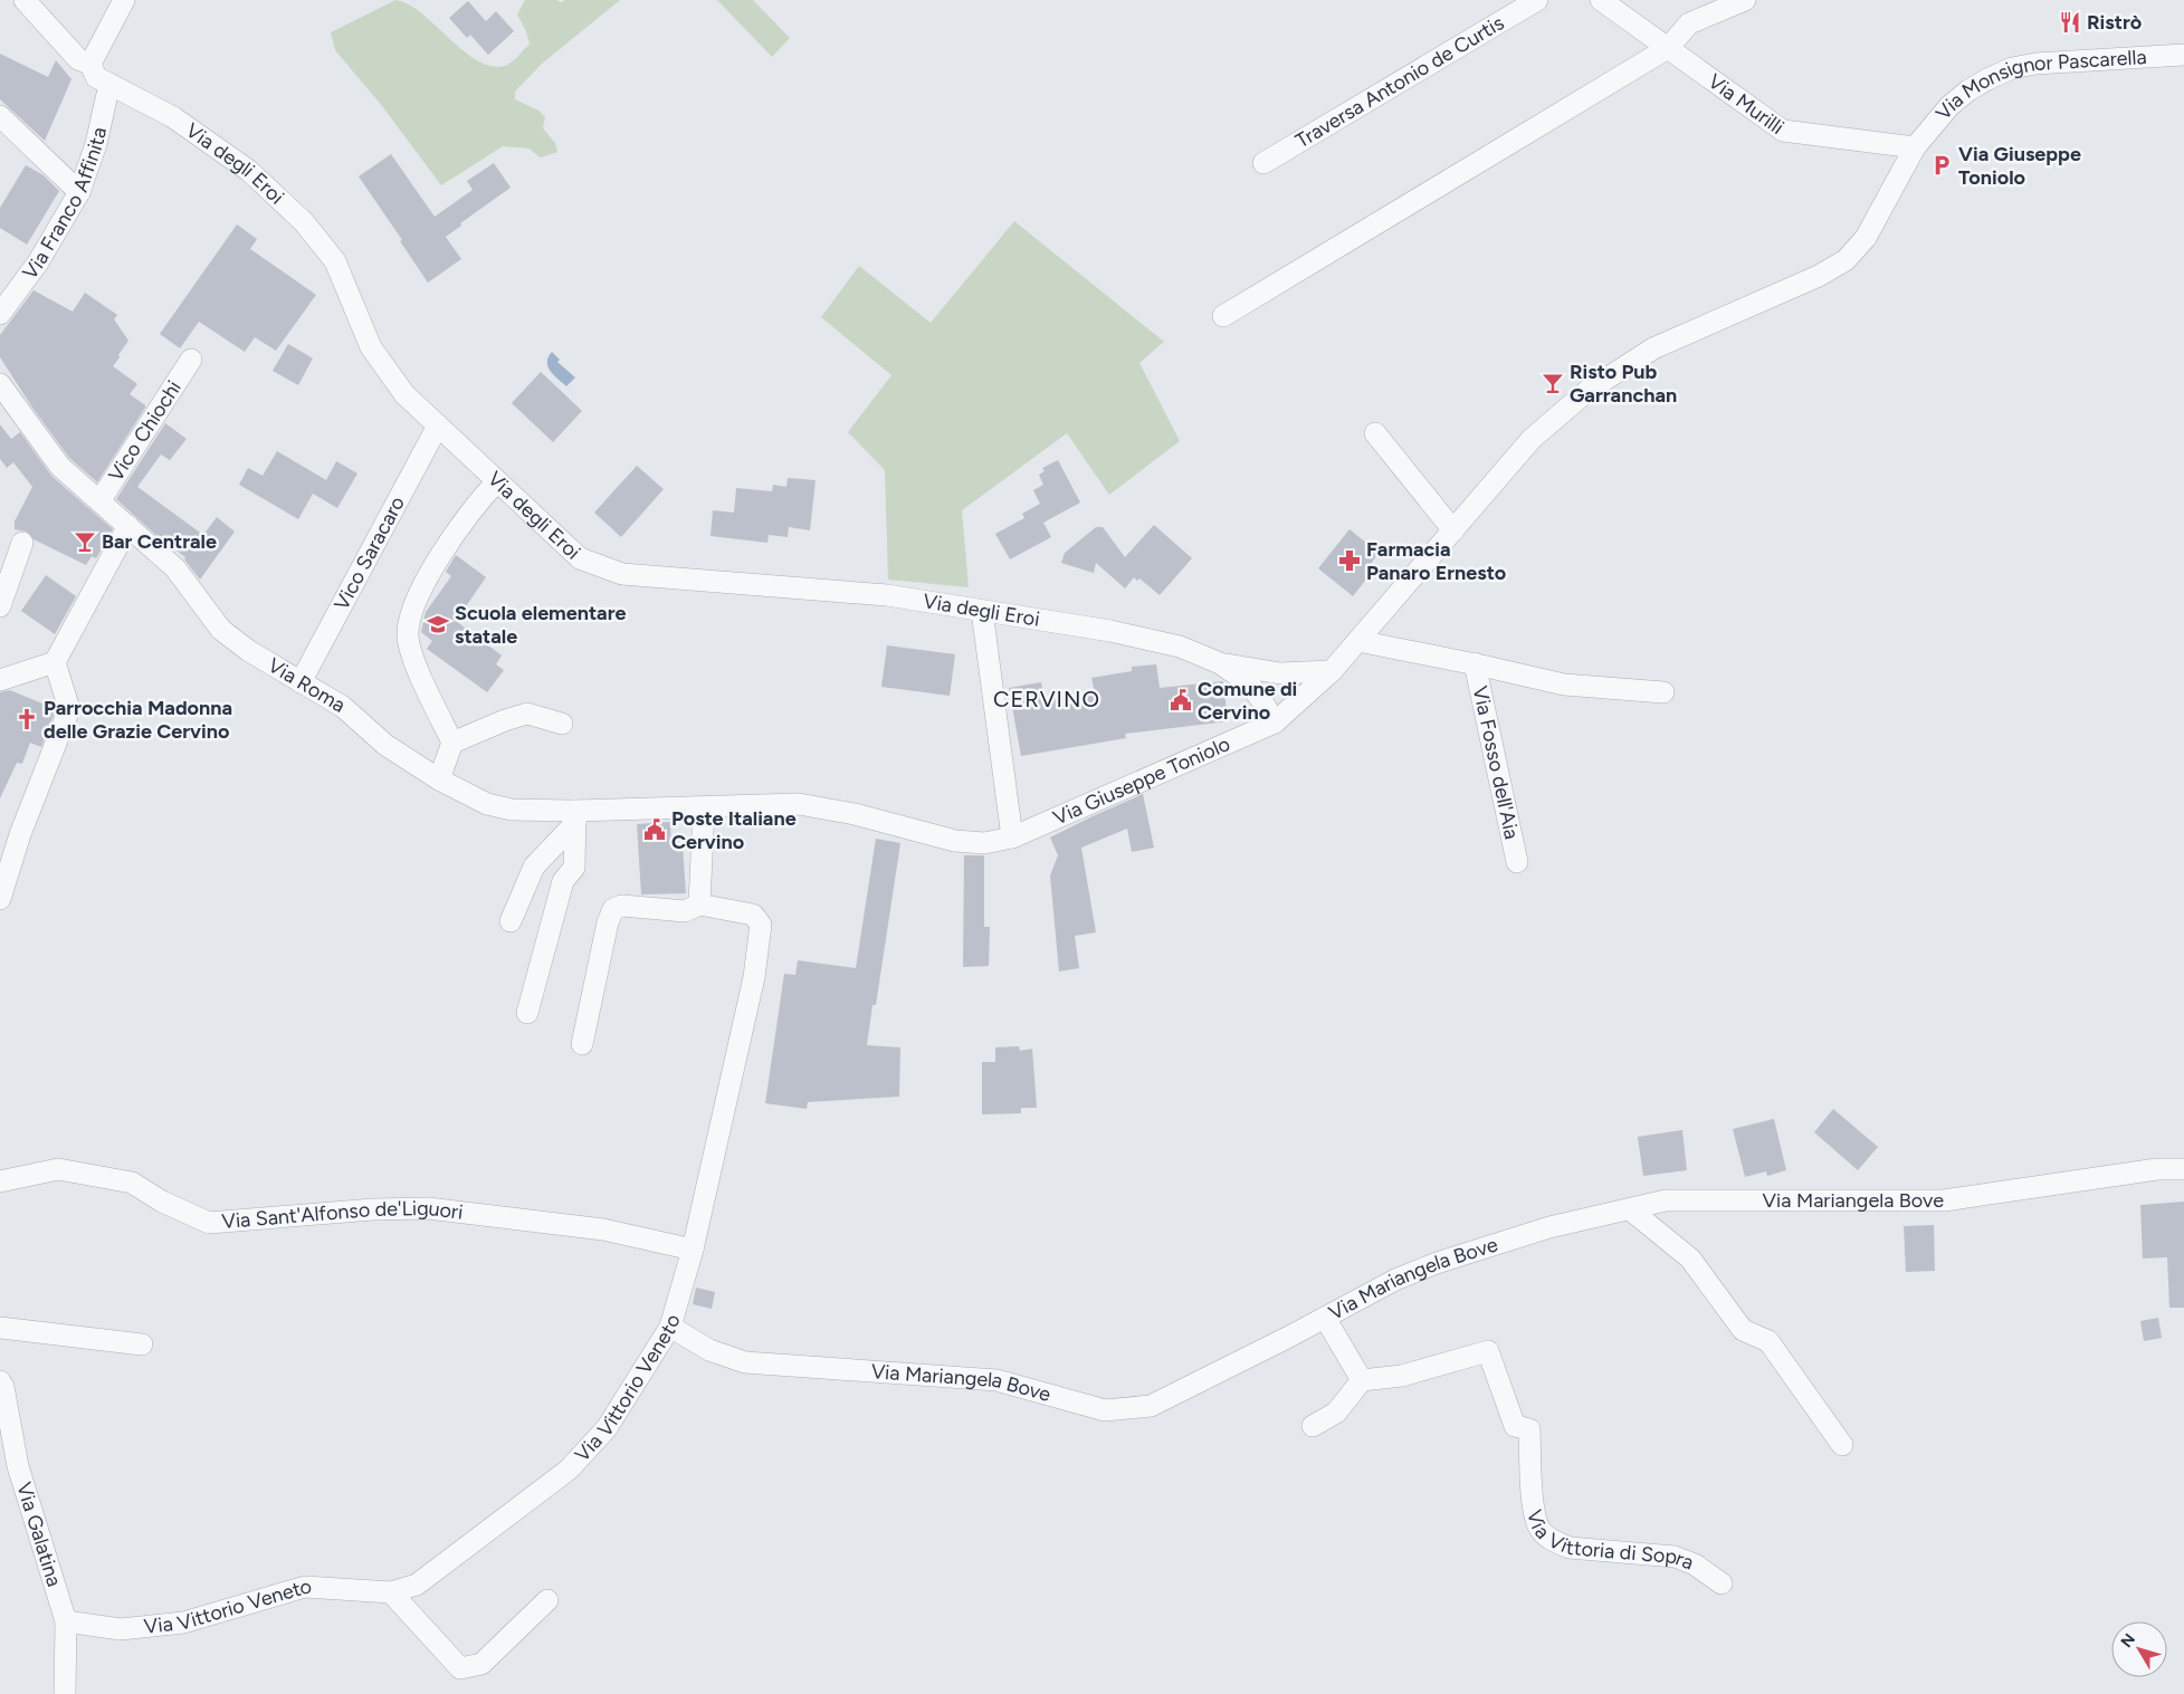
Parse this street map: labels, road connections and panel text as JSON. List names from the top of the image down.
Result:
{
  "streets": {
    "street": [
      "Traversa Antonio de Curtis",
      "Via Monsignor Pascarella",
      "Via Murilli",
      "Via degli Eroi",
      "Via Franco Affinita",
      "Vico Chiochi",
      "Vico Saracaro",
      "Via Roma",
      "Via Fosso dell'Aia",
      "Via Giuseppe Toniolo",
      "Via Mariangela Bove",
      "Via Sant'Alfonso de'Liguori",
      "Via Vittorio Veneto",
      "Via Galatina",
      "Via Vittoria di Sopra"
    ]
  },
  "crossings": [
    ["Via Monsignor Pascarella", "Via Murilli"],
    ["Via Monsignor Pascarella", "Via Giuseppe Toniolo"],
    ["Via Murilli", "Via Giuseppe Toniolo"],
    ["Via degli Eroi", "Via Franco Affinita"],
    ["Via degli Eroi", "Vico Saracaro"],
    ["Via degli Eroi", "Via Giuseppe Toniolo"],
    ["Vico Chiochi", "Via Roma"],
    ["Vico Saracaro", "Via Roma"],
    ["Via Roma", "Via Giuseppe Toniolo"],
    ["Via Fosso dell'Aia", "Via Giuseppe Toniolo"],
    ["Via Mariangela Bove", "Via Vittorio Veneto"],
    ["Via Sant'Alfonso de'Liguori", "Via Vittorio Veneto"],
    ["Via Vittorio Veneto", "Via Galatina"]
  ],
  "districts": ["CERVINO"],
  "places": {
    "restaurant": ["Ristrò"],
    "parking": ["Via Giuseppe Toniolo"],
    "bar": ["Risto Pub Garranchan", "Bar Centrale"],
    "pharmacy": ["Farmacia Panaro Ernesto"],
    "school or university": ["Scuola elementare statale"],
    "public building": ["Comune di Cervino", "Poste Italiane Cervino"],
    "church": ["Parrocchia Madonna delle Grazie Cervino"]
  },
  "north": "top left"
}
